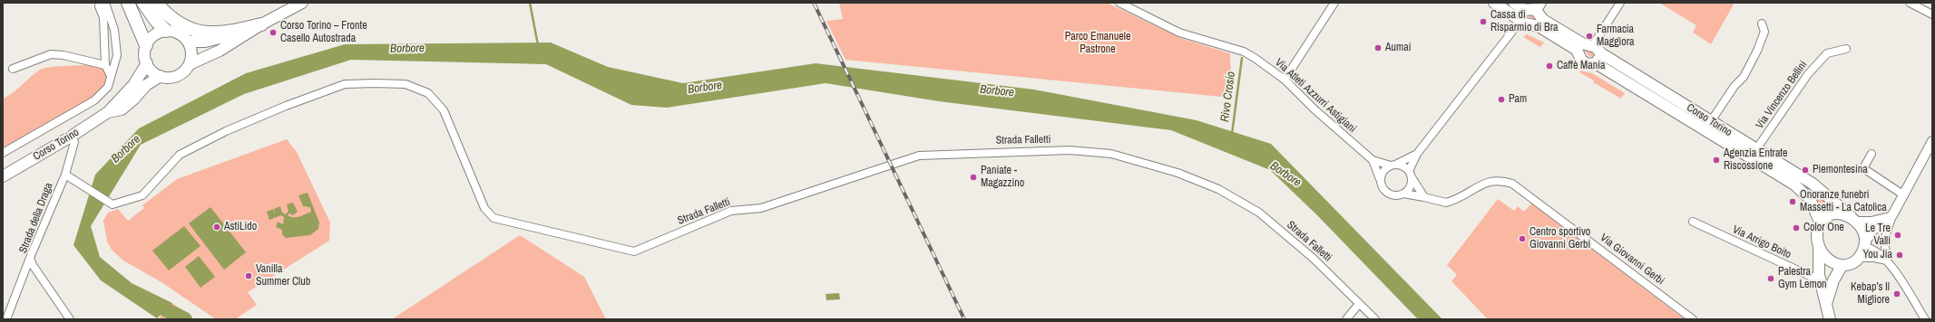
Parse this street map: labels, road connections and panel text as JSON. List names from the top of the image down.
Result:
{
  "streets": {
    "main road": ["Corso Torino"],
    "street": [
      "Via Vincenzo Bellini",
      "Via Atleti Azzurri Astigiani",
      "Strada Falletti",
      "Strada della Draga",
      "Via Arrigo Boito",
      "Via Giovanni Gerbi"
    ]
  },
  "crossings": [
    ["Via Vincenzo Bellini", "Corso Torino"],
    ["Via Atleti Azzurri Astigiani", "Via Giovanni Gerbi"],
    ["Corso Torino", "Strada della Draga"],
    ["Strada Falletti", "Strada della Draga"]
  ],
  "water": ["Borbore", "Rivo Crosio"],
  "parks": ["Parco Emanuele Pastrone"],
  "places": [
    "Cassa di Risparmio di Bra",
    "Corso Torino – Fronte Casello Autostrada",
    "Farmacia Maggiora",
    "Aumai",
    "Caffè Mania",
    "Pam",
    "Agenzia Entrate Riscossione",
    "Piemontesina",
    "Paniate - Magazzino",
    "Onoranze funebri Massetti - La Catolica",
    "AstiLido",
    "Color One",
    "Le Tre Valli",
    "Centro sportivo Giovanni Gerbi",
    "You Jia",
    "Vanilla Summer Club",
    "Palestra Gym Lemon",
    "Kebap’s Il Migliore"
  ]
}
